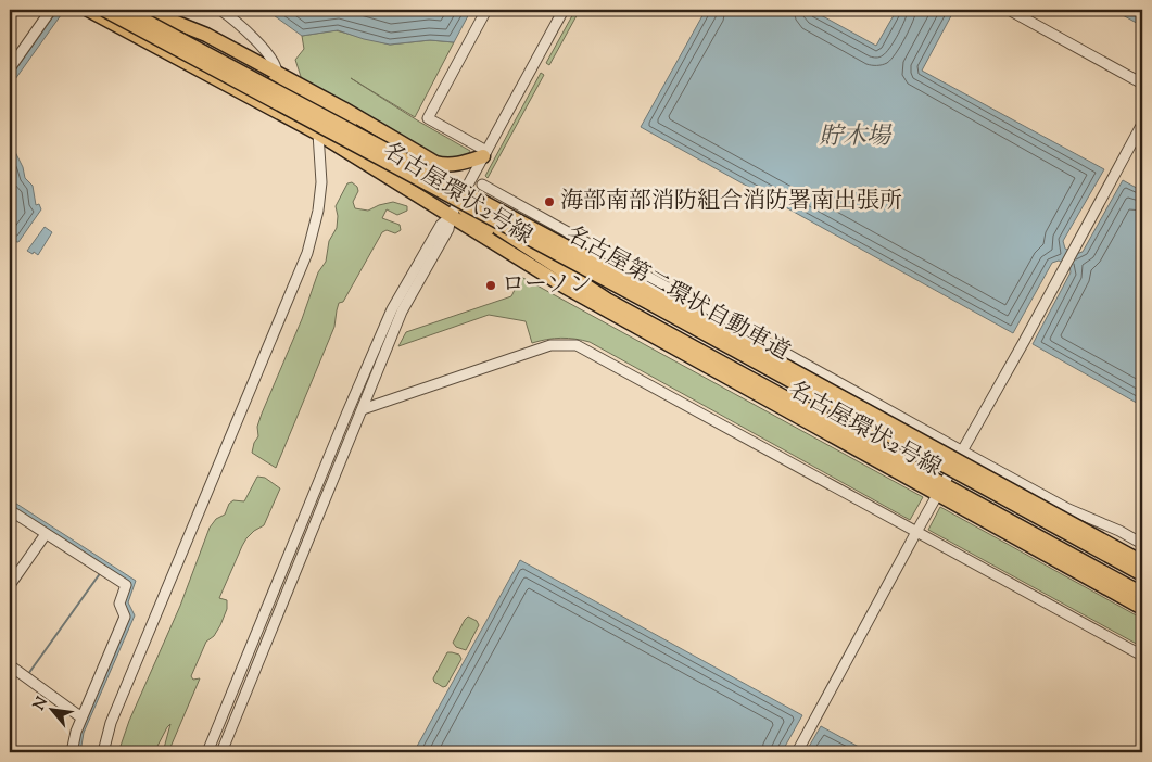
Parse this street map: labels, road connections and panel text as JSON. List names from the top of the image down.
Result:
{
  "streets": {
    "highway": ["名古屋環状2号線", "名古屋第二環状自動車道"]
  },
  "water": ["貯木場"],
  "places": ["海部南部消防組合消防署南出張所", "ローソン"],
  "north": "top left"
}
